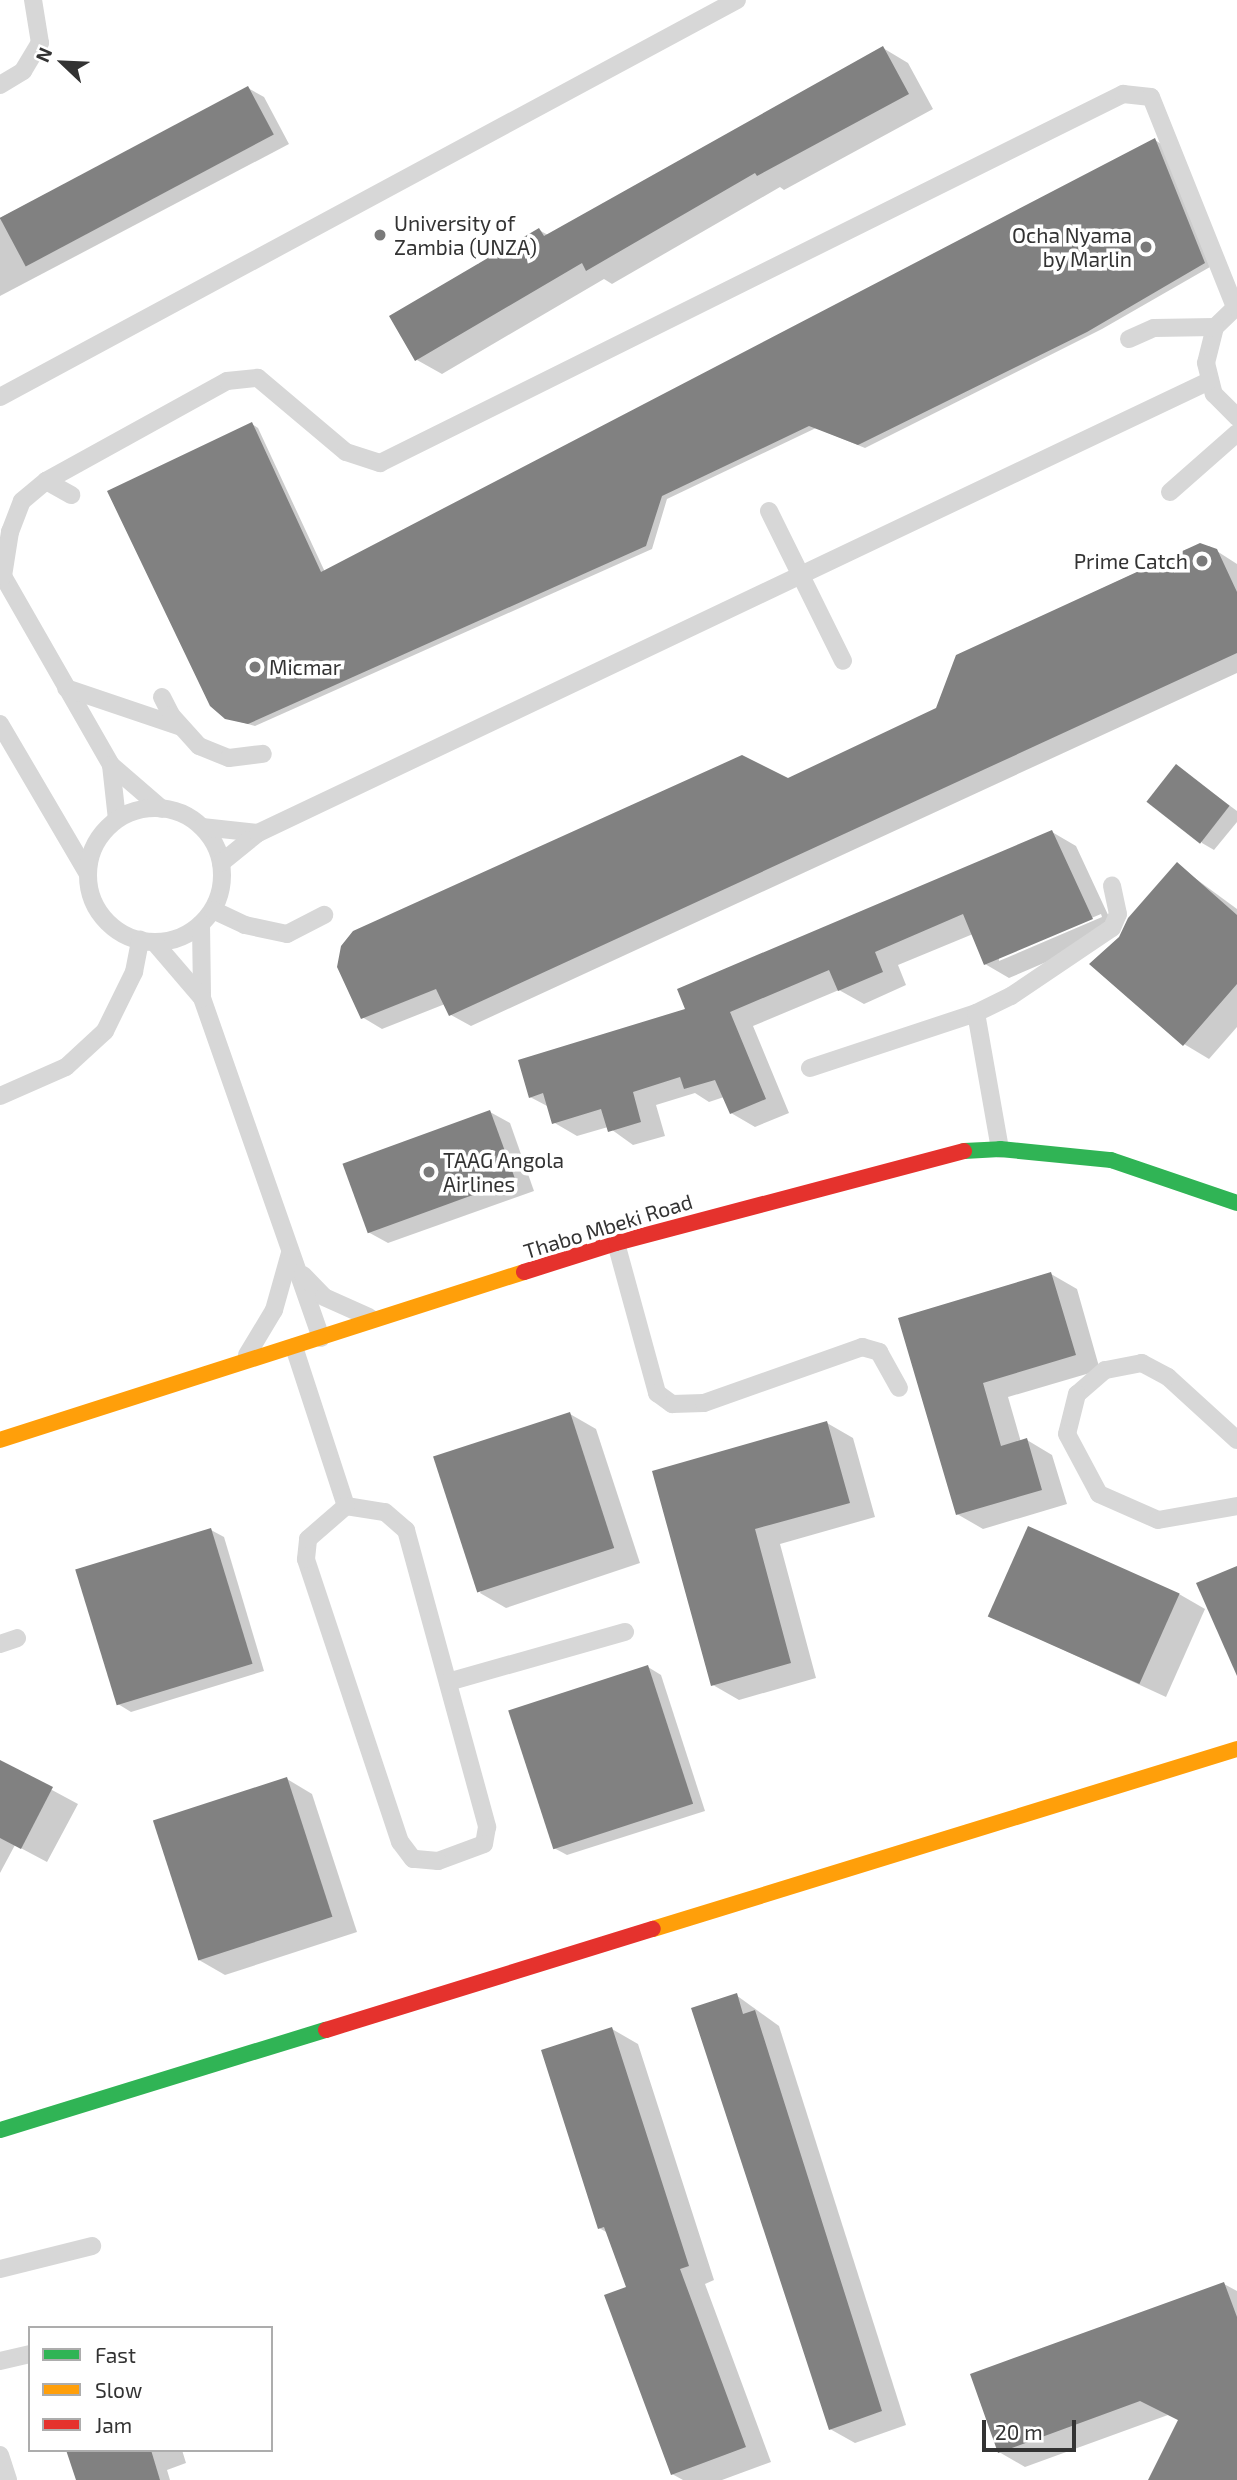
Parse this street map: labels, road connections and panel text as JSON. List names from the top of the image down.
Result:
{
  "streets": {
    "main road": ["Thabo Mbeki Road"]
  },
  "places": [
    "University of Zambia (UNZA)",
    "Ocha Nyama by Marlin",
    "Prime Catch",
    "Micmar",
    "TAAG Angola Airlines"
  ],
  "legend": ["Fast", "Slow", "Jam"],
  "scale_bar": "20 m",
  "north": "top left"
}
